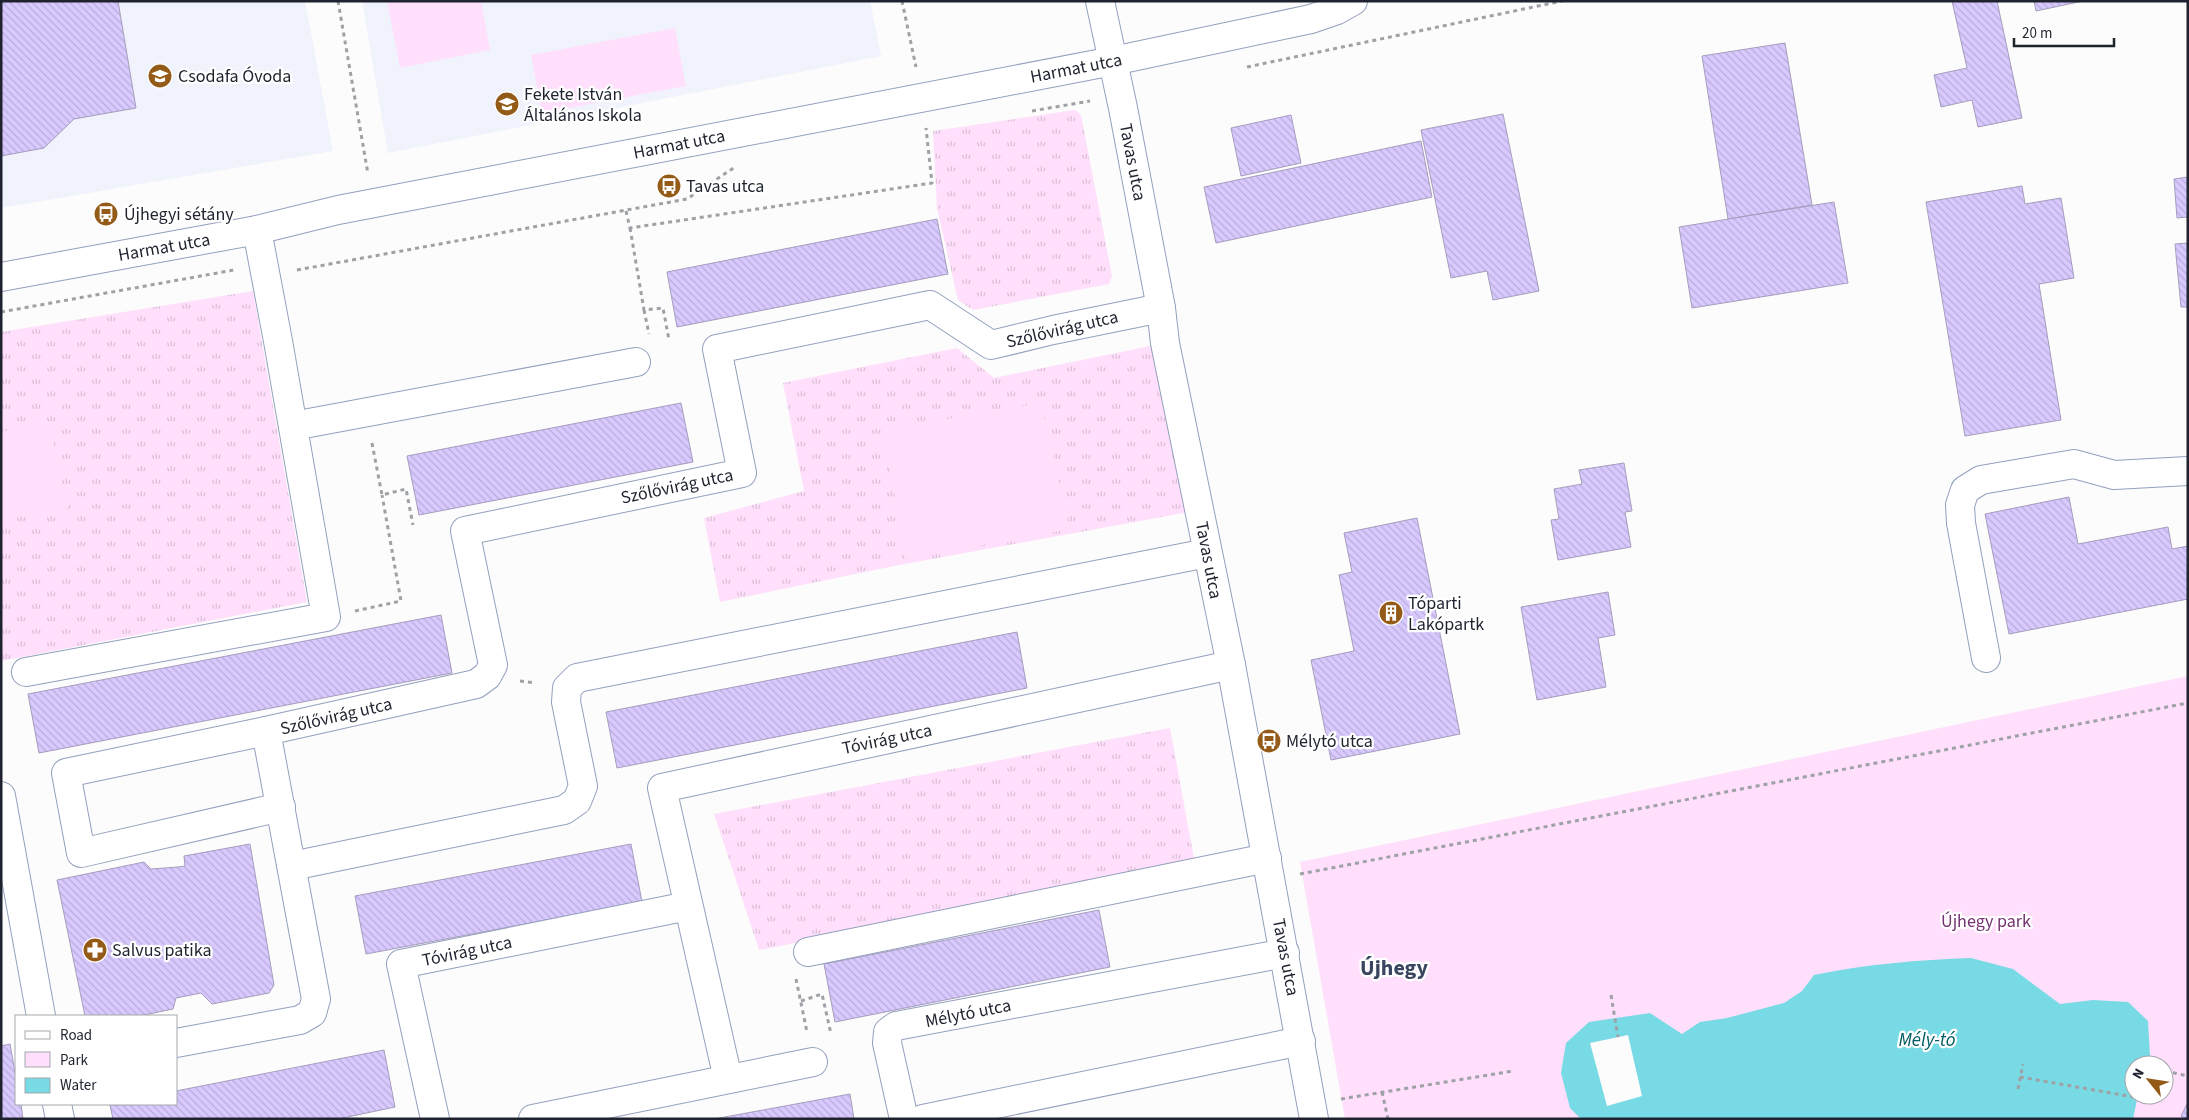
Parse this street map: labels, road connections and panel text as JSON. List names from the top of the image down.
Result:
{
  "streets": {
    "street": [
      "Harmat utca",
      "Tavas utca",
      "Szőlővirág utca",
      "Tóvirág utca",
      "Mélytó utca"
    ]
  },
  "crossings": [
    ["Harmat utca", "Tavas utca"],
    ["Tavas utca", "Szőlővirág utca"],
    ["Tavas utca", "Tóvirág utca"],
    ["Tavas utca", "Mélytó utca"]
  ],
  "districts": ["Újhegy"],
  "water": ["Mély-tó"],
  "parks": ["Újhegy park"],
  "places": {
    "school or university": ["Csodafa Óvoda", "Fekete István Általános Iskola"],
    "bus stop": ["Tavas utca", "Újhegyi sétány", "Mélytó utca"],
    "building": ["Tóparti Lakópartk"],
    "pharmacy": ["Salvus patika"]
  },
  "legend": ["Road", "Park", "Water"],
  "scale_bar": "20 m",
  "north": "top left"
}
